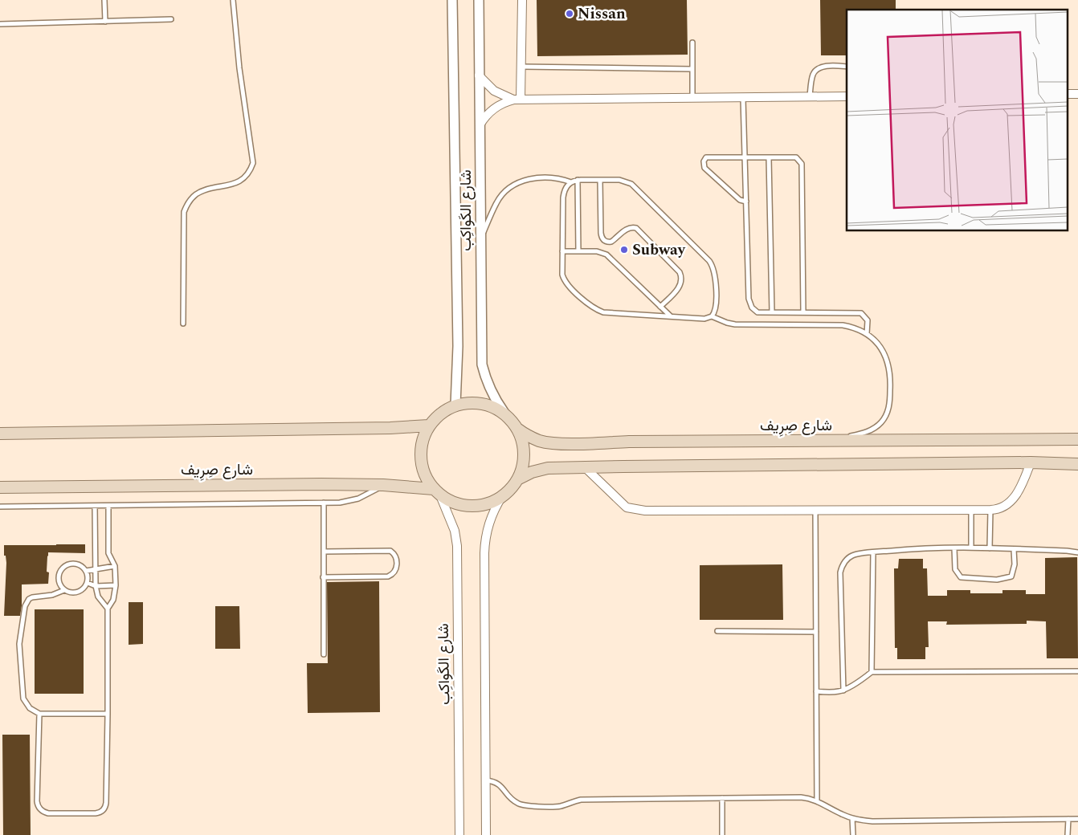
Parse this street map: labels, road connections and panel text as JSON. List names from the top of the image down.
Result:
{
  "streets": {
    "main road": ["شارع صِرِيف"],
    "street": ["شارع الكَواكِب"]
  },
  "crossings": [
    ["شارع الكَواكِب", "شارع صِرِيف"]
  ],
  "places": ["Nissan", "Subway"]
}
